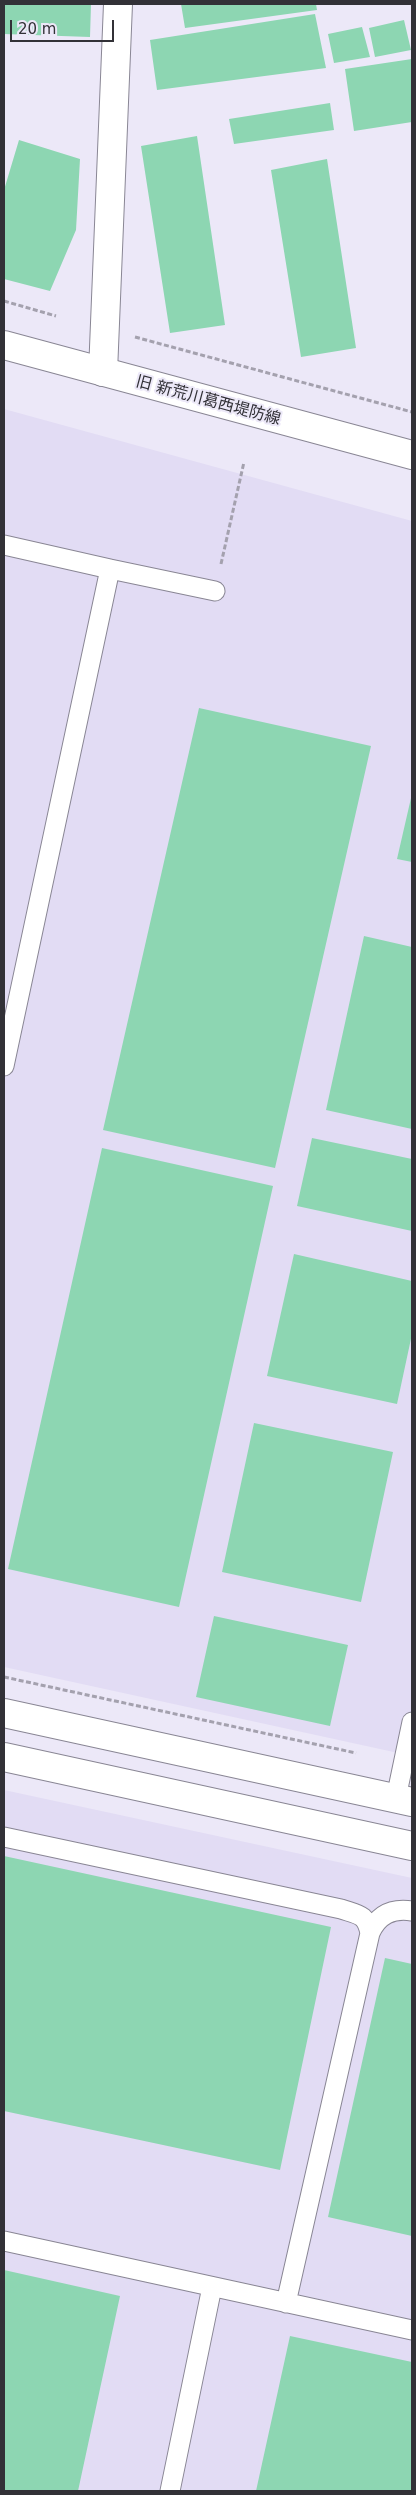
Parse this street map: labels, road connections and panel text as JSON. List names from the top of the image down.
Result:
{
  "streets": {
    "street": ["旧 新荒川葛西堤防線"]
  },
  "scale_bar": "20 m"
}
